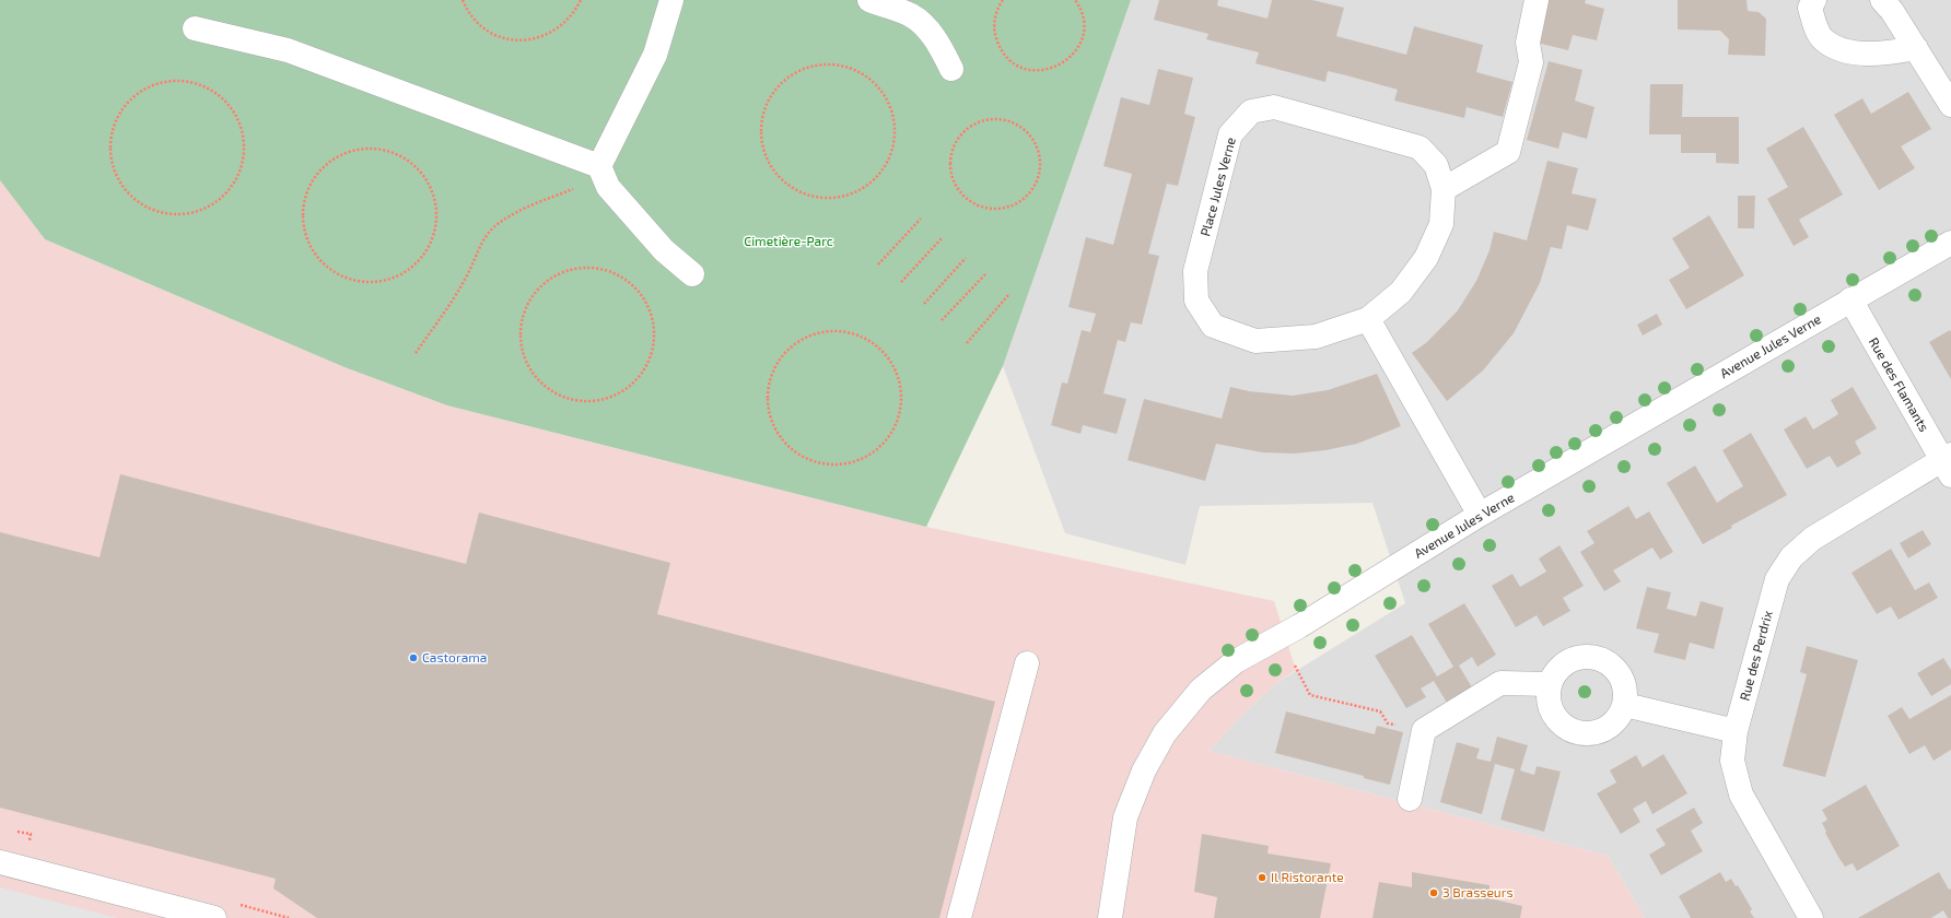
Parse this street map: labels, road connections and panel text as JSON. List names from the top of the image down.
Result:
{
  "streets": {
    "street": [
      "Place Jules Verne",
      "Avenue Jules Verne",
      "Rue des Flamants",
      "Rue des Perdrix"
    ]
  },
  "crossings": [
    ["Avenue Jules Verne", "Rue des Flamants"],
    ["Rue des Flamants", "Rue des Perdrix"]
  ],
  "parks": ["Cimetière-Parc"],
  "places": ["Castorama", "Il Ristorante", "3 Brasseurs"]
}
